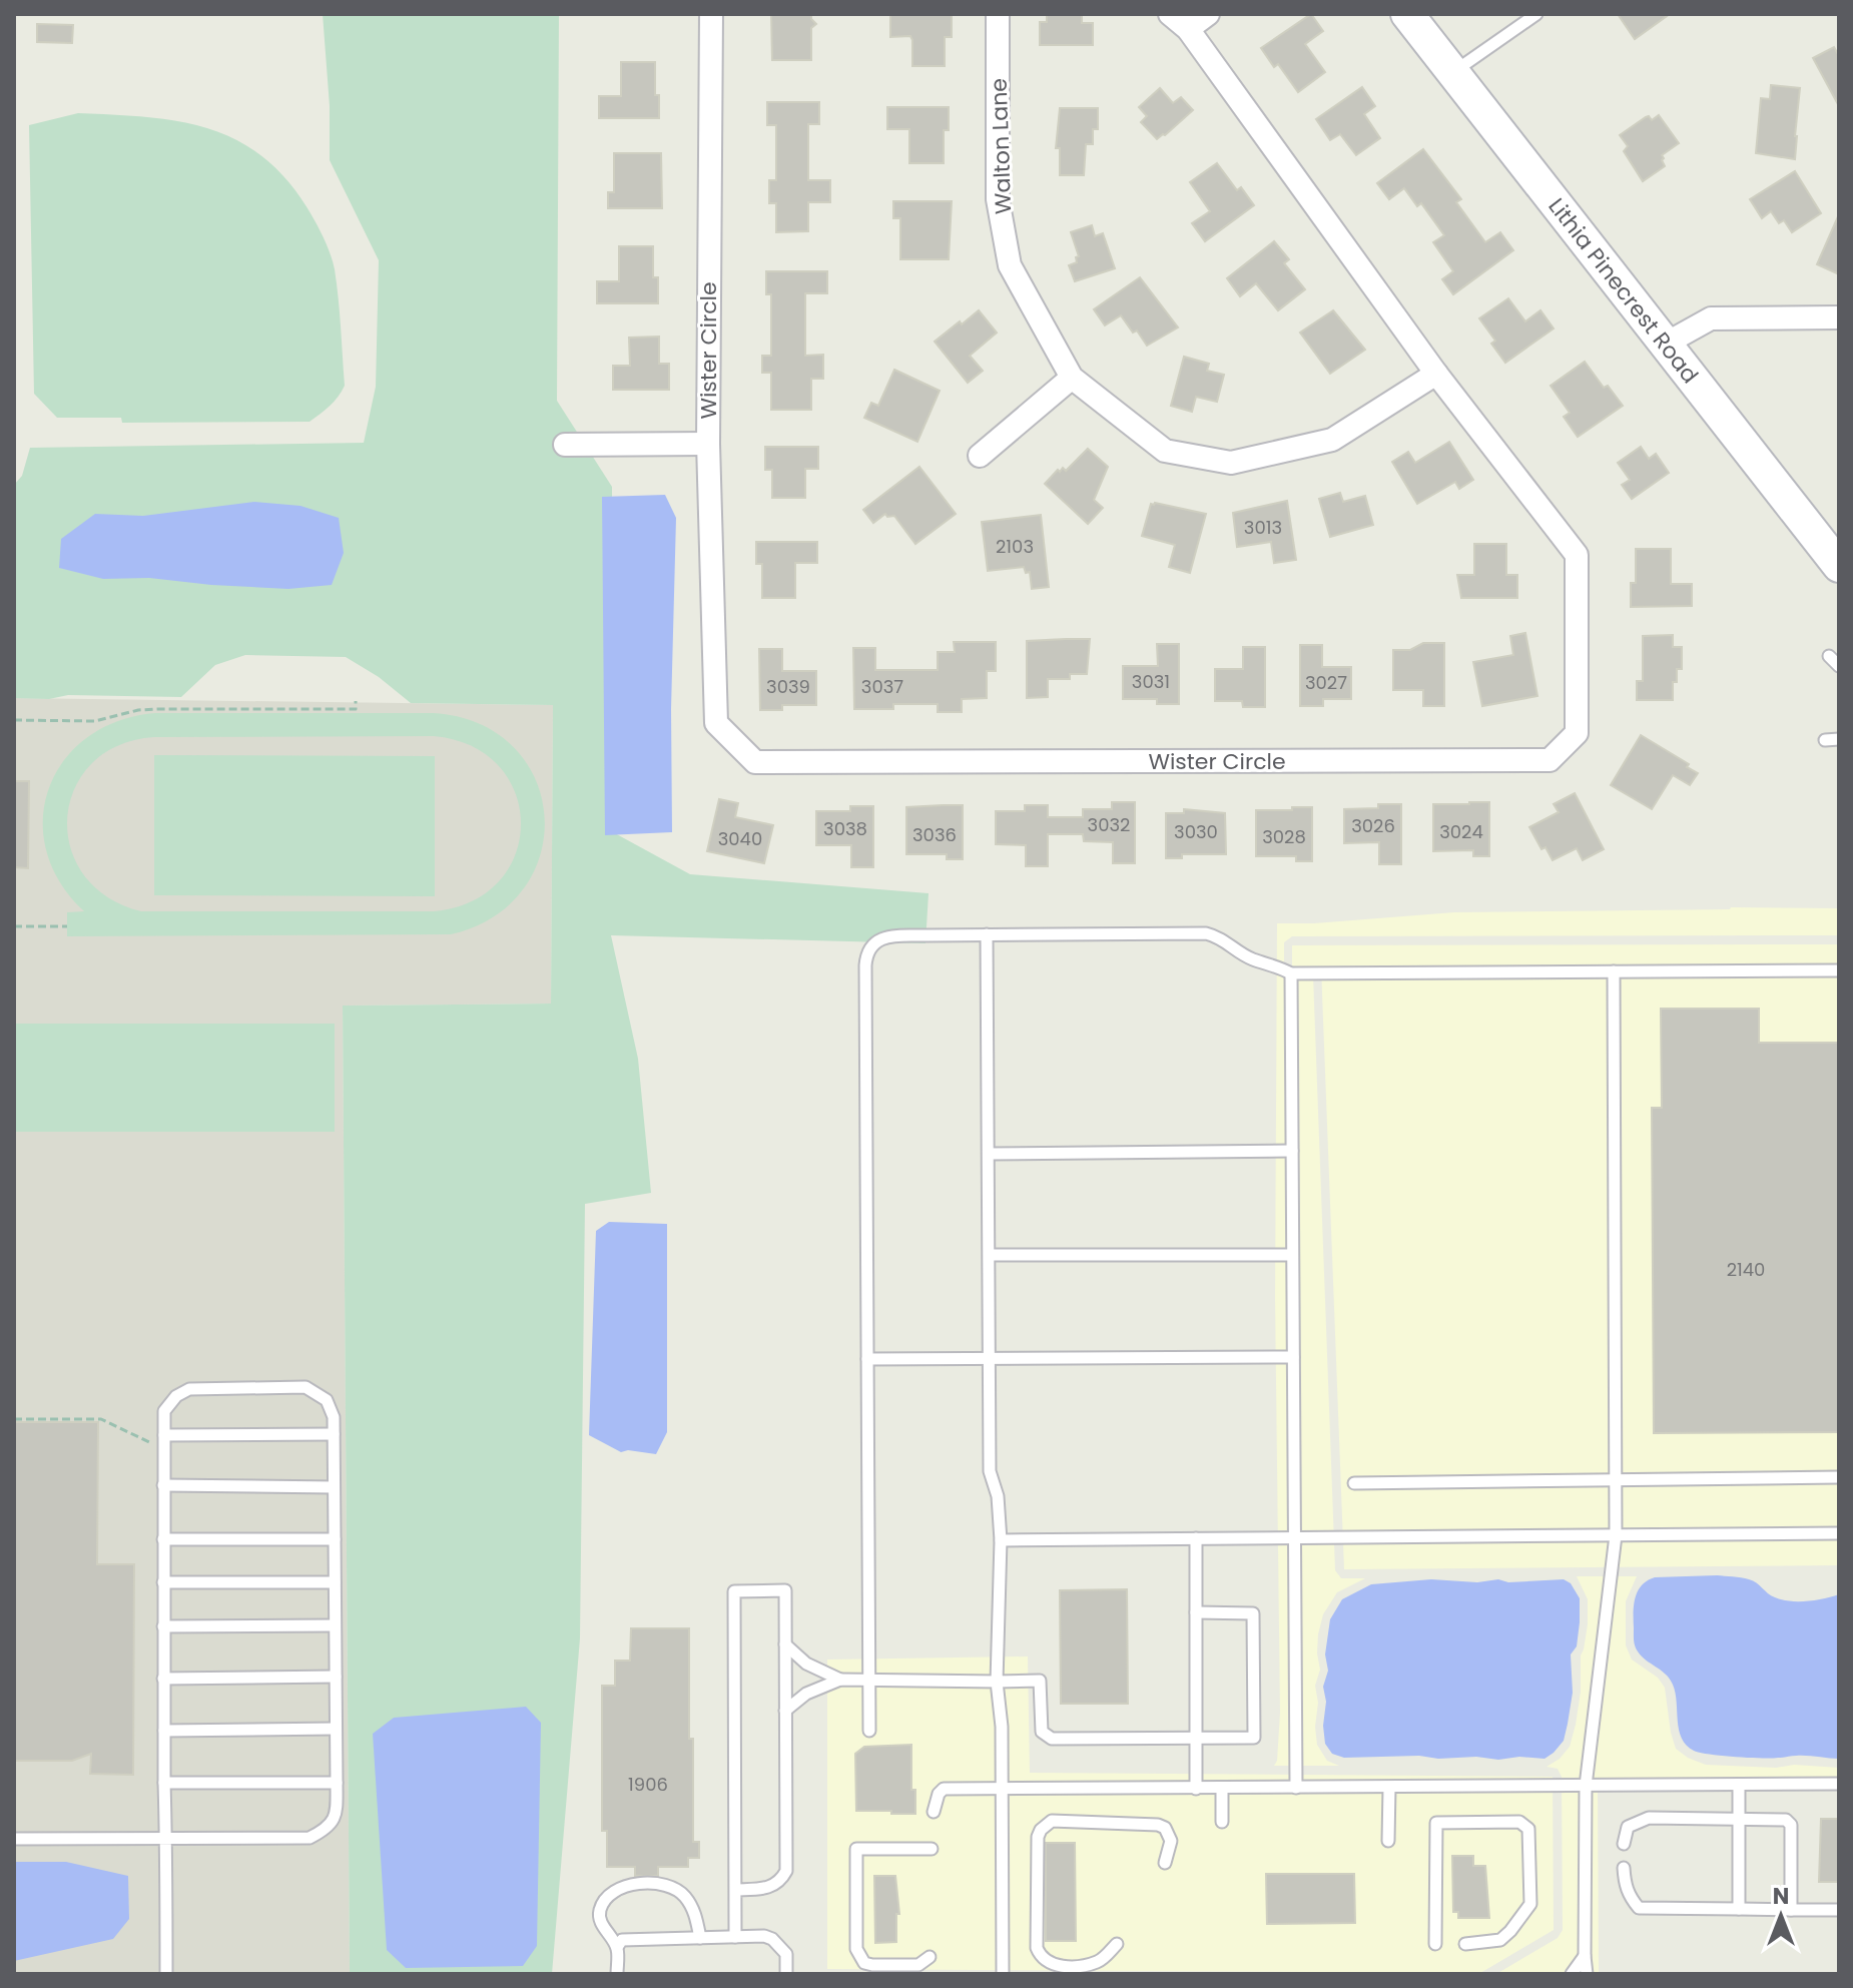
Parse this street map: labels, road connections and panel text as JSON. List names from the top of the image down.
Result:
{
  "streets": {
    "main road": ["Lithia Pinecrest Road"],
    "street": ["Walton Lane", "Wister Circle"]
  },
  "crossings": [
    ["Walton Lane", "Wister Circle"]
  ],
  "house_numbers": [
    "3013",
    "2103",
    "3031",
    "3027",
    "3039",
    "3037",
    "3032",
    "3026",
    "3038",
    "3030",
    "3024",
    "3036",
    "3028",
    "3040",
    "2140",
    "1906"
  ],
  "north": "top"
}
